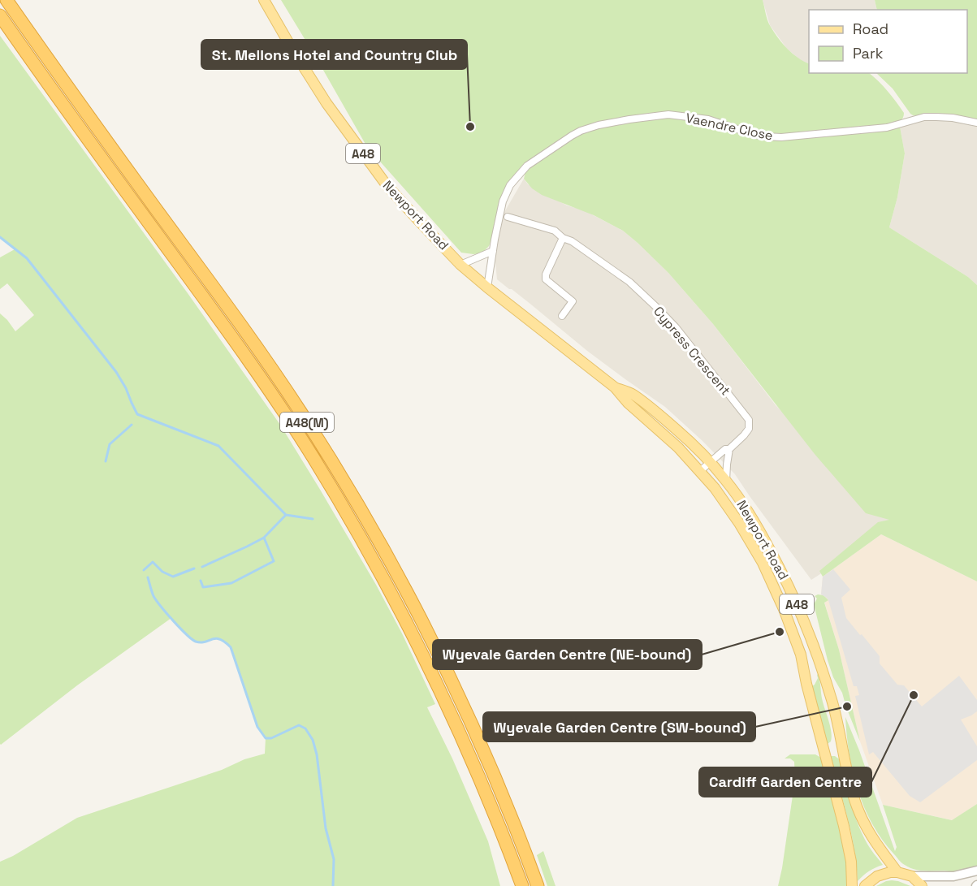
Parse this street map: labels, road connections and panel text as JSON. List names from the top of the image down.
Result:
{
  "streets": {
    "highway": ["A48(M)"],
    "main road": ["A48", "Newport Road"],
    "street": ["Vaendre Close", "Cypress Crescent"]
  },
  "crossings": [
    ["Vaendre Close", "Newport Road"],
    ["Newport Road", "Cypress Crescent"]
  ],
  "places": [
    "St. Mellons Hotel and Country Club",
    "Wyevale Garden Centre (NE-bound)",
    "Cardiff Garden Centre",
    "Wyevale Garden Centre (SW-bound)"
  ],
  "legend": ["Road", "Park"]
}
